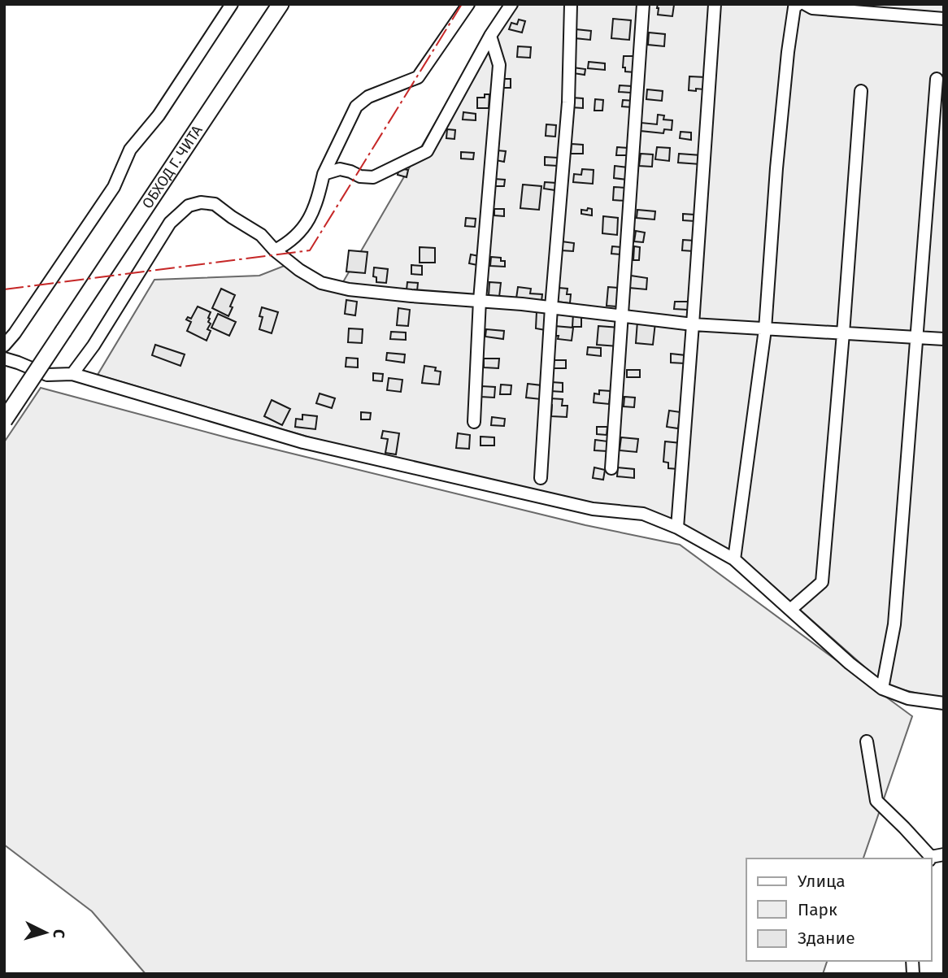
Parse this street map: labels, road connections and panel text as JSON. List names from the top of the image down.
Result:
{
  "streets": {
    "highway": ["ОБХОД Г. ЧИТА"]
  },
  "legend": ["Улица", "Парк", "Здание"],
  "north": "right"
}
